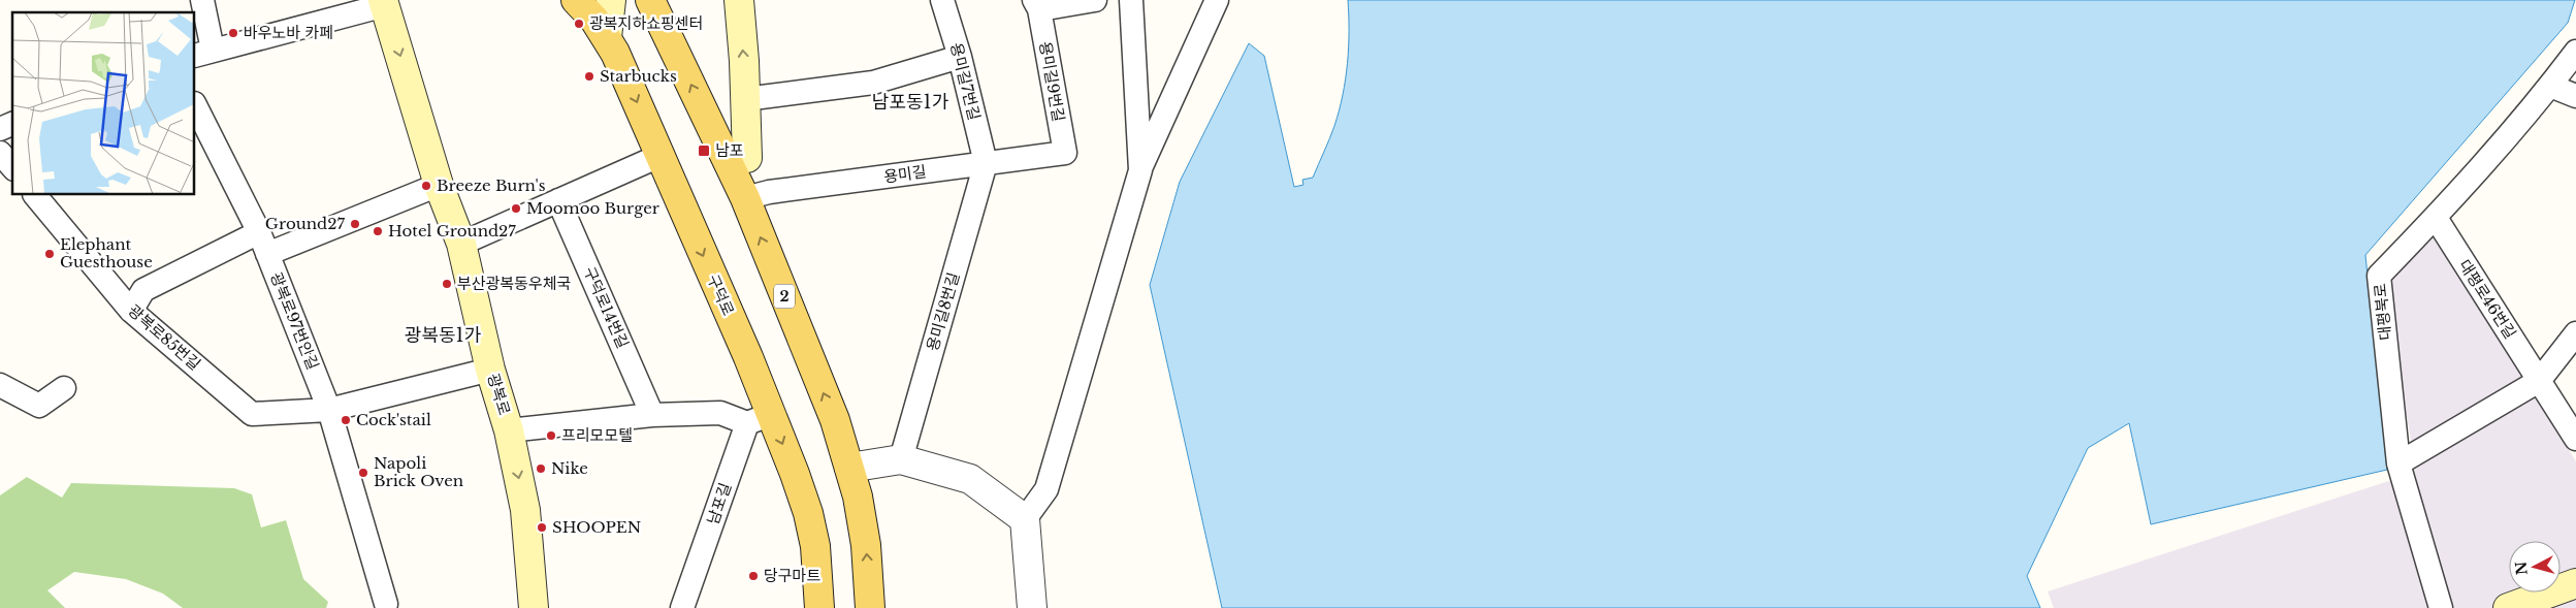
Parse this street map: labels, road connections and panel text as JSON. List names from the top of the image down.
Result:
{
  "streets": {
    "main road": ["구덕로", "2", "광복로"],
    "street": [
      "용미길7번길",
      "용미길9번길",
      "용미길",
      "대평로46번길",
      "구덕로14번길",
      "용미길8번길",
      "대평북로",
      "광복로97번안길",
      "광복로85번길",
      "남포길"
    ]
  },
  "crossings": [
    ["용미길7번길", "용미길"],
    ["용미길7번길", "용미길8번길"],
    ["용미길9번길", "용미길"],
    ["용미길", "2"],
    ["용미길", "용미길8번길"],
    ["구덕로", "남포길"],
    ["대평로46번길", "대평북로"],
    ["광복로97번안길", "광복로85번길"],
    ["광복로85번길", "광복로"]
  ],
  "one_way": ["광복로"],
  "districts": ["남포동1가", "광복동1가"],
  "places": {
    "other": [
      "광복지하쇼핑센터",
      "바우노바 카페",
      "Starbucks",
      "Breeze Burn's",
      "Moomoo Burger",
      "Ground27",
      "Hotel Ground27",
      "Elephant Guesthouse",
      "부산광복동우체국",
      "Cock'stail",
      "프리모모텔",
      "Nike",
      "Napoli Brick Oven",
      "SHOOPEN",
      "당구마트"
    ],
    "transit": ["남포"]
  },
  "north": "left"
}
